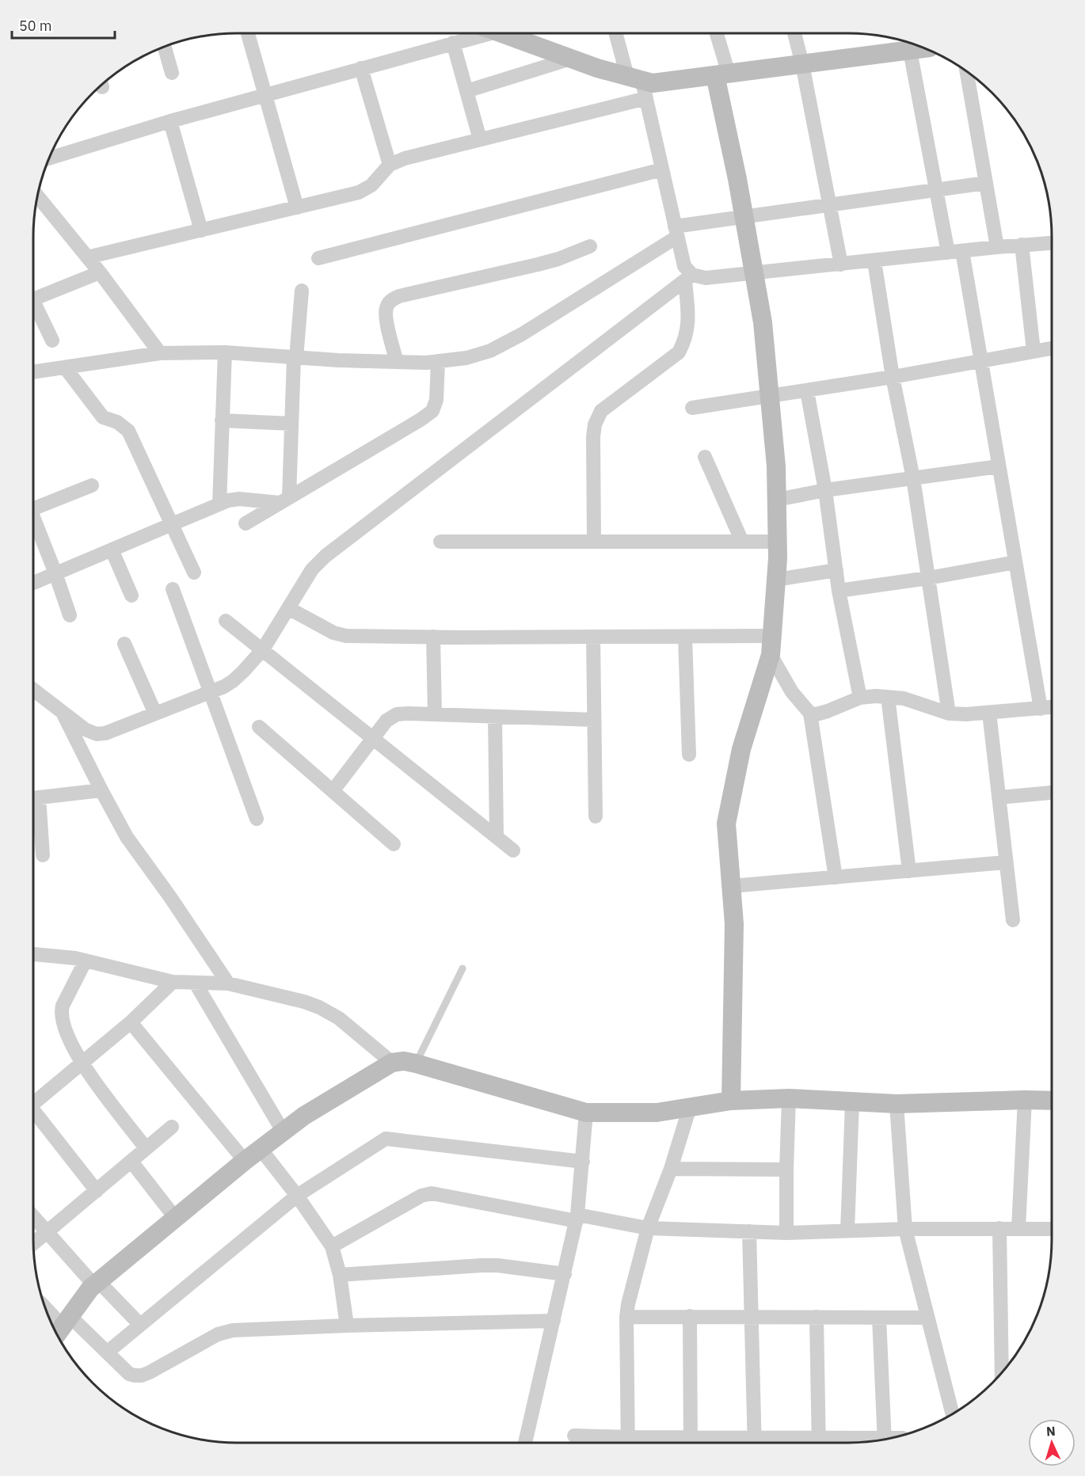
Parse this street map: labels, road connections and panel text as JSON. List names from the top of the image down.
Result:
{
  "scale_bar": "50 m",
  "north": "top"
}
